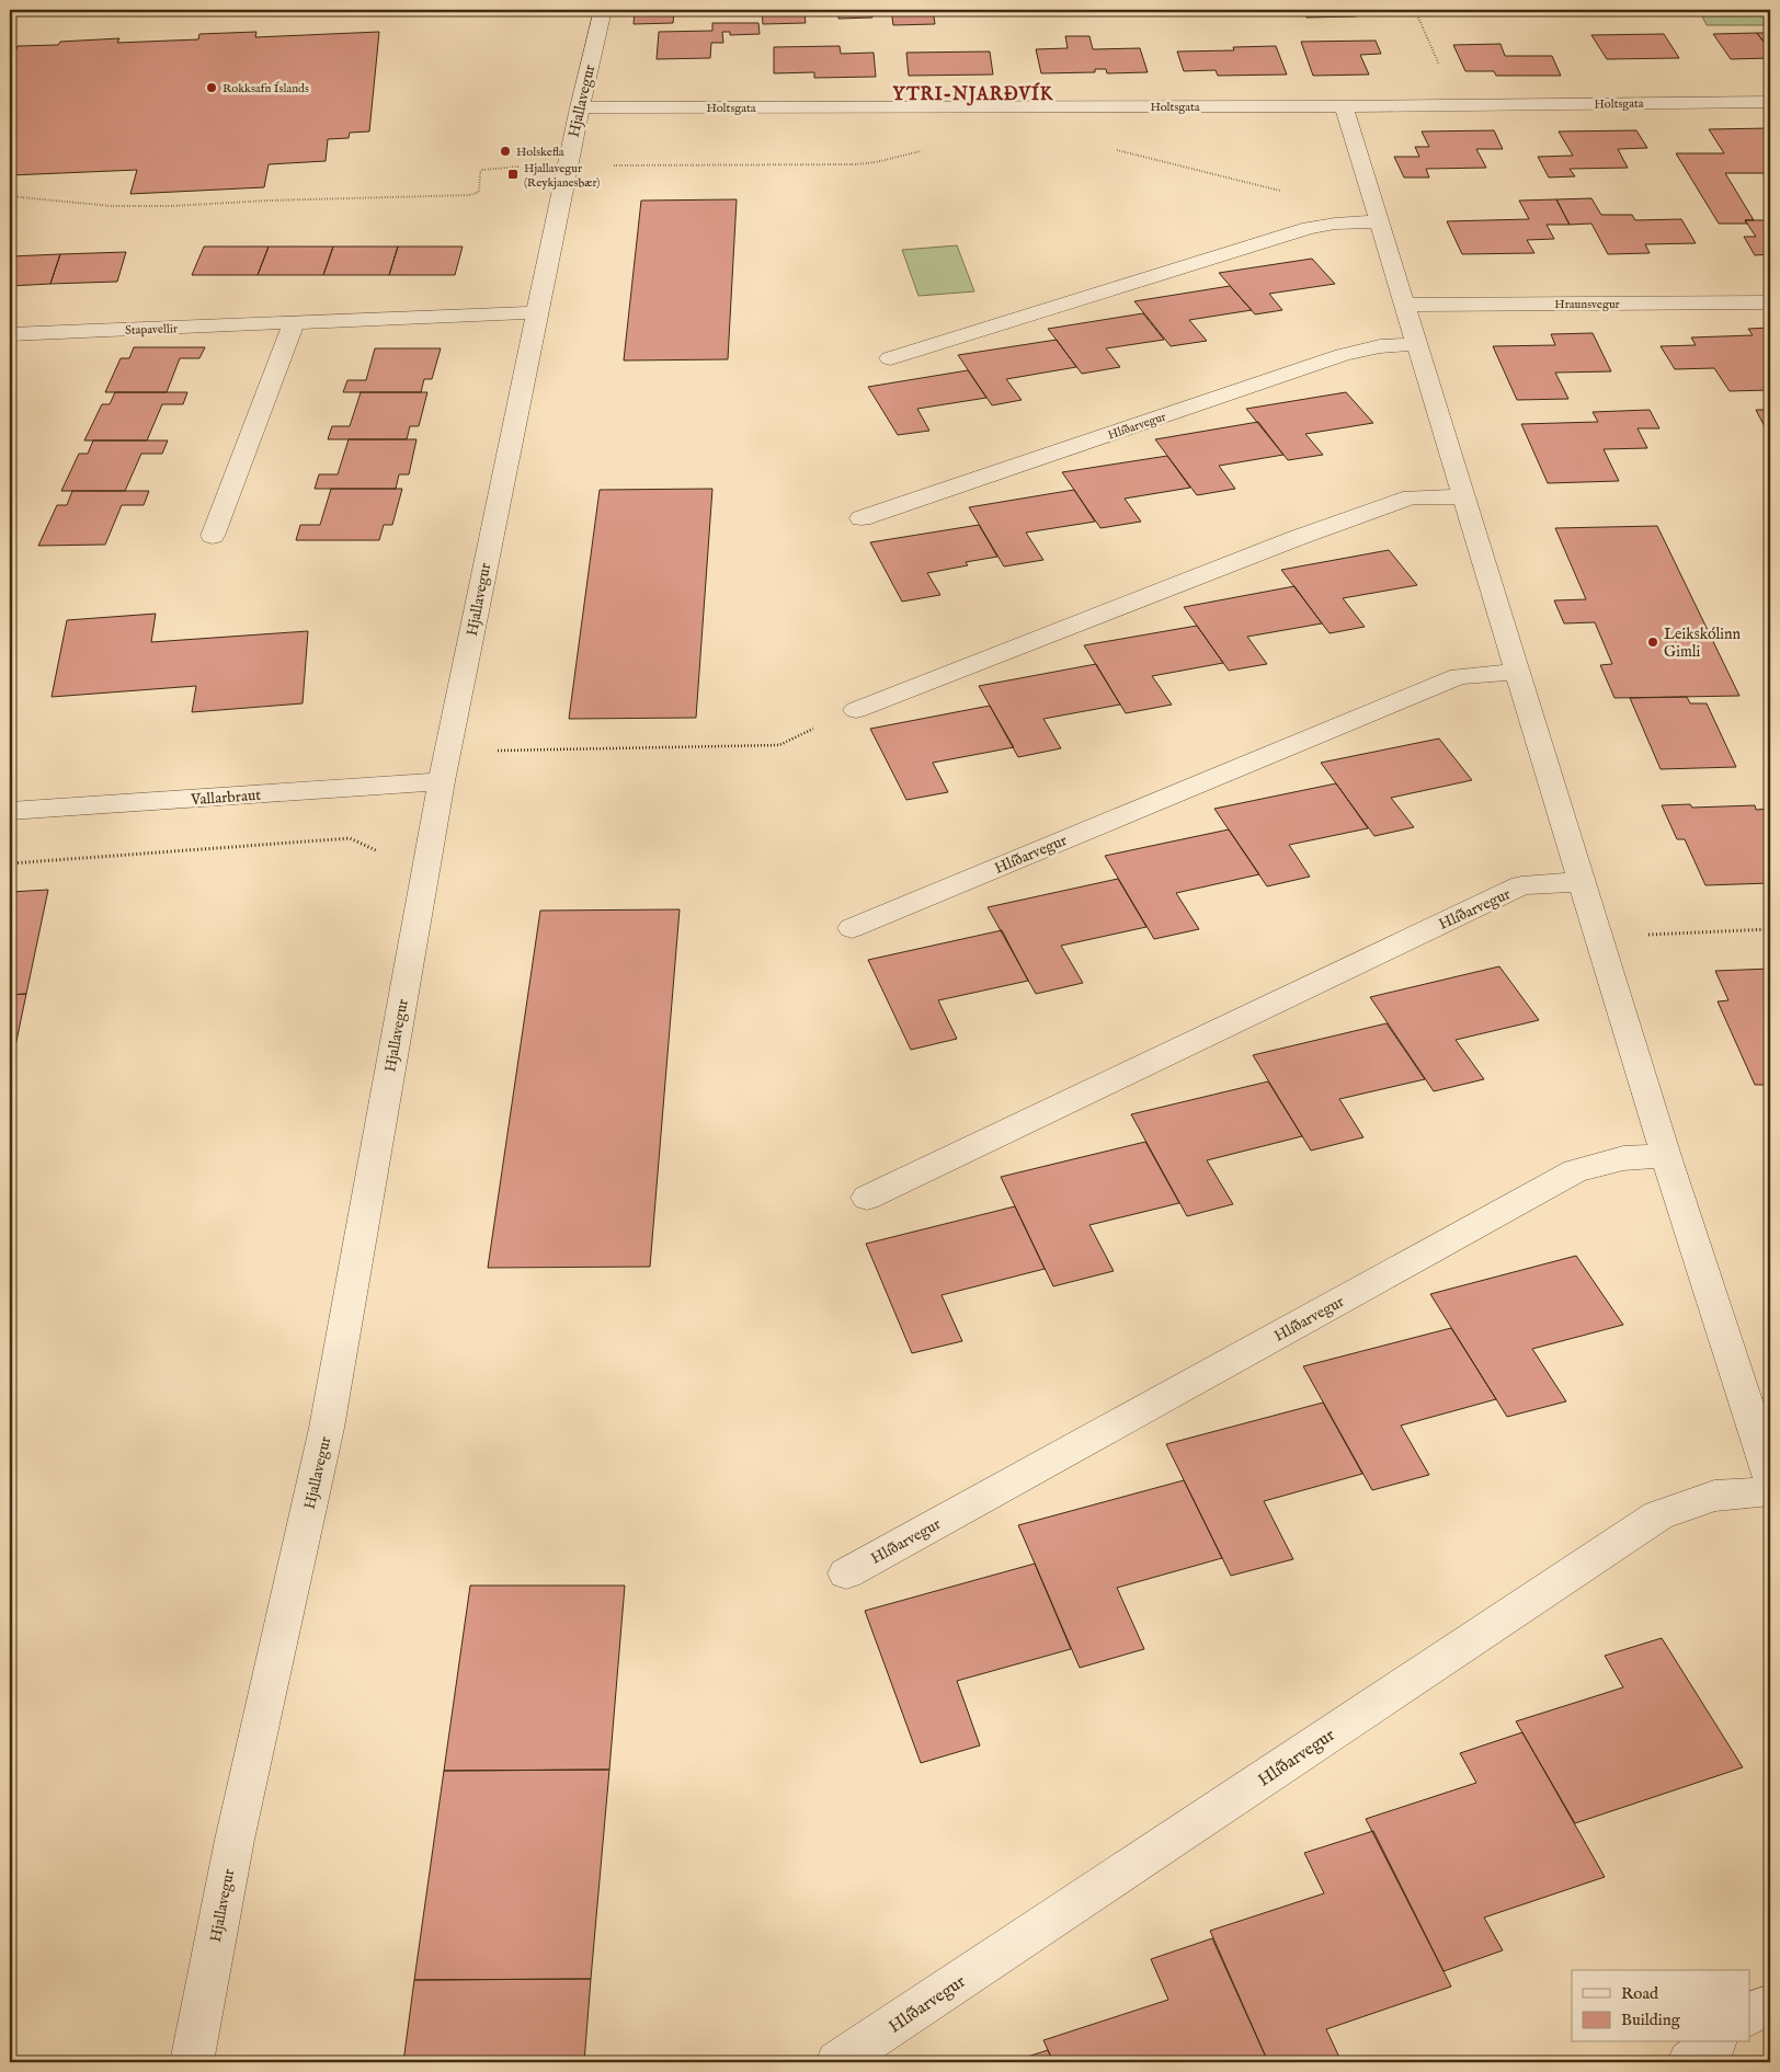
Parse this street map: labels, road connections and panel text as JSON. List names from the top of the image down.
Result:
{
  "streets": {
    "street": [
      "Hjallavegur",
      "Holtsgata",
      "Hraunsvegur",
      "Stapavellir",
      "Hlíðarvegur",
      "Vallarbraut"
    ]
  },
  "crossings": [
    ["Hjallavegur", "Holtsgata"],
    ["Hjallavegur", "Stapavellir"],
    ["Hjallavegur", "Vallarbraut"]
  ],
  "districts": ["YTRI-NJARÐVÍK"],
  "places": {
    "other": ["Rokksafn Íslands", "Holskefla", "Leikskólinn Gimli"],
    "transit": ["Hjallavegur (Reykjanesbær)"]
  },
  "legend": ["Road", "Building"]
}
